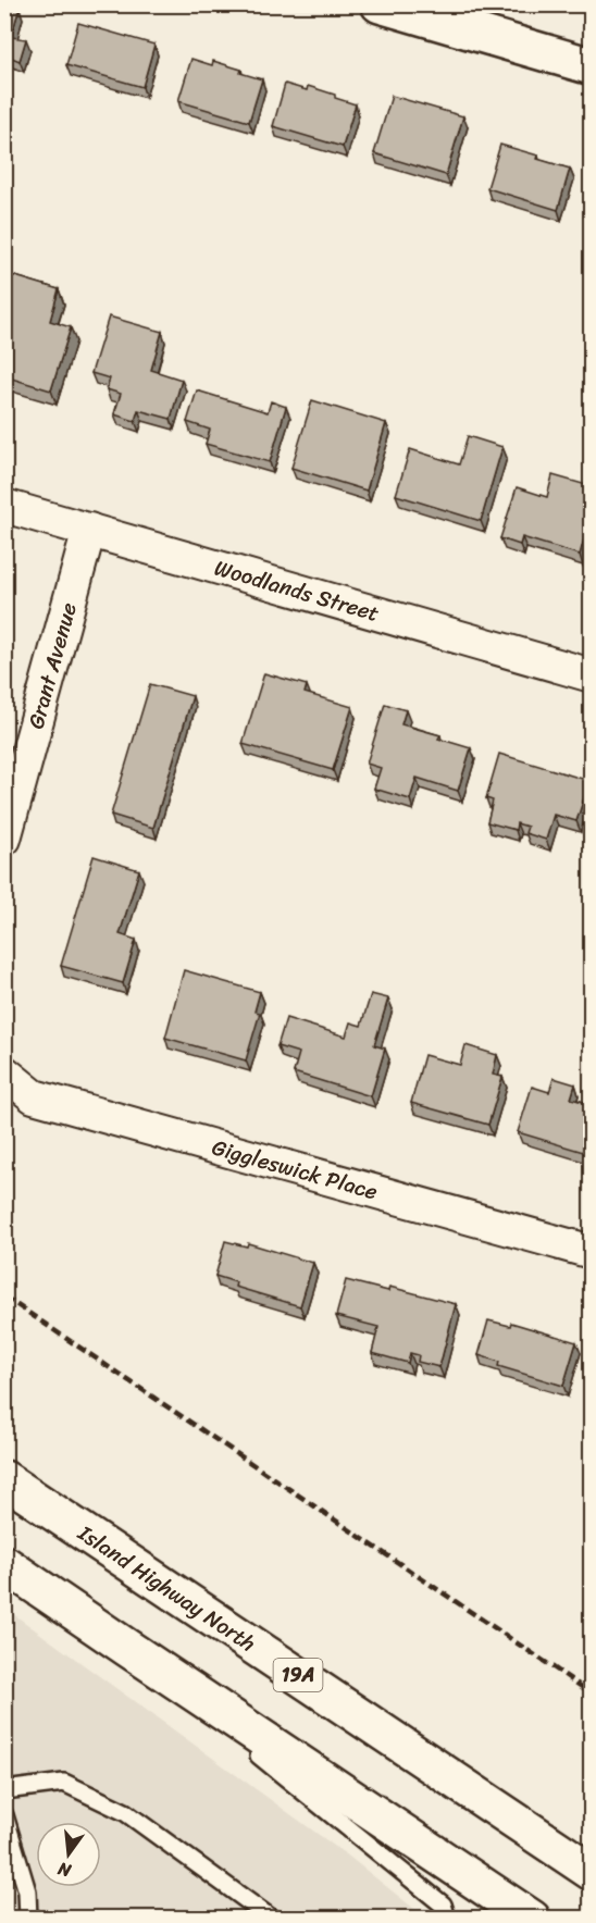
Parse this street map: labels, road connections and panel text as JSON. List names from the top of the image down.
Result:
{
  "streets": {
    "main road": ["Island Highway North", "19A"],
    "street": ["Woodlands Street", "Grant Avenue", "Giggleswick Place"]
  },
  "crossings": [
    ["Woodlands Street", "Grant Avenue"]
  ],
  "north": "bottom"
}
